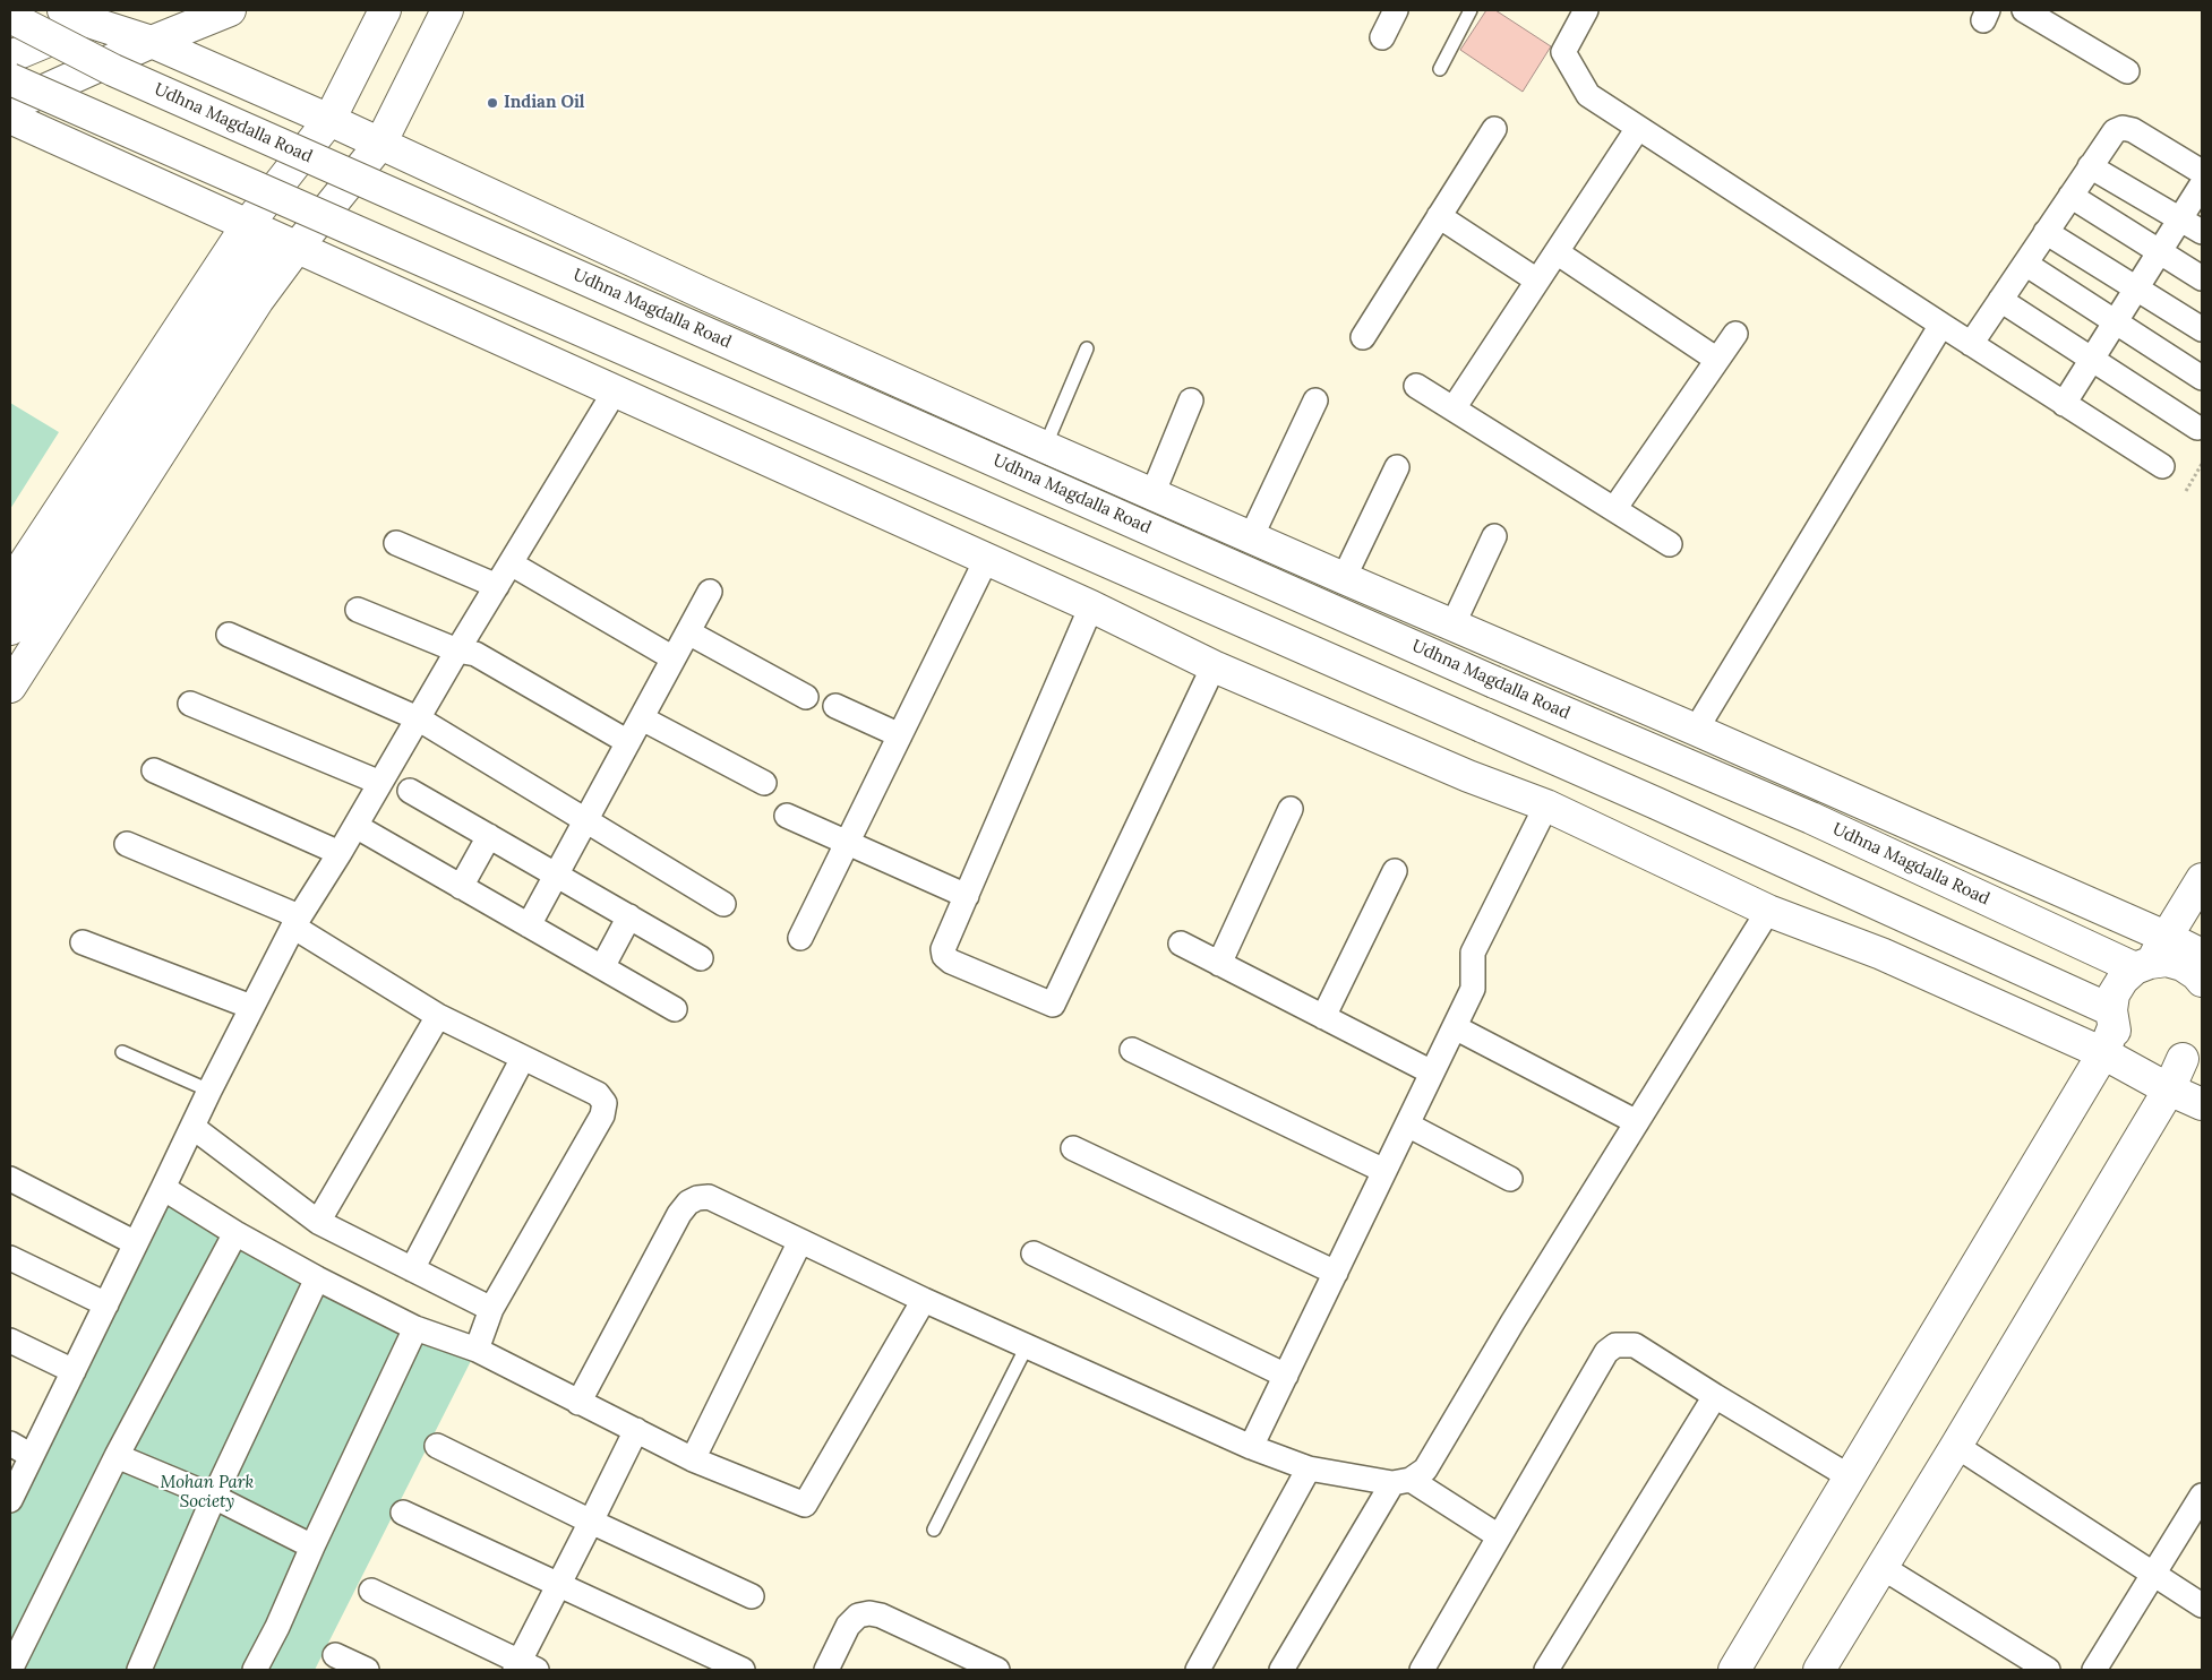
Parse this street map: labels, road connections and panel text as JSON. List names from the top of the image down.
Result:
{
  "streets": {
    "main road": ["Udhna Magdalla Road"]
  },
  "parks": ["Mohan Park Society"],
  "places": ["Indian Oil"]
}
